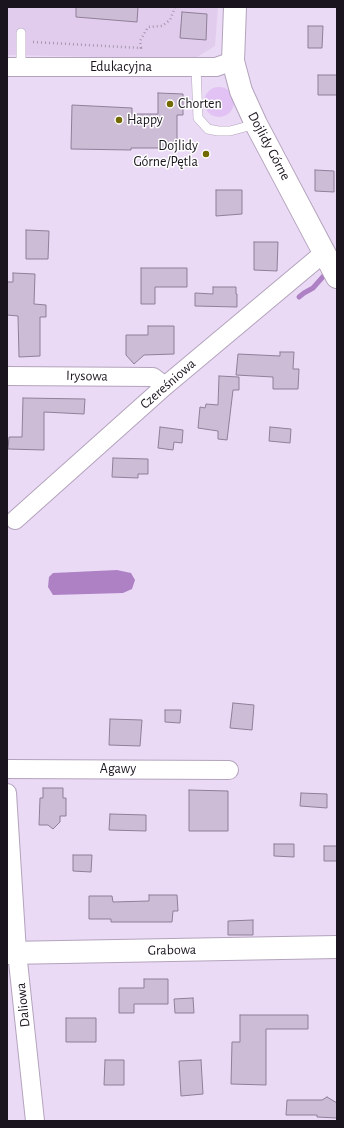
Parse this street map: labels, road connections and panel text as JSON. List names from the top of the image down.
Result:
{
  "streets": {
    "street": [
      "Edukacyjna",
      "Dojlidy Górne",
      "Irysowa",
      "Czereśniowa",
      "Agawy",
      "Grabowa",
      "Daliowa"
    ]
  },
  "crossings": [
    ["Edukacyjna", "Dojlidy Górne"],
    ["Dojlidy Górne", "Czereśniowa"],
    ["Irysowa", "Czereśniowa"],
    ["Grabowa", "Daliowa"]
  ],
  "places": ["Chorten", "Happy", "Dojlidy Górne/Pętla"]
}
